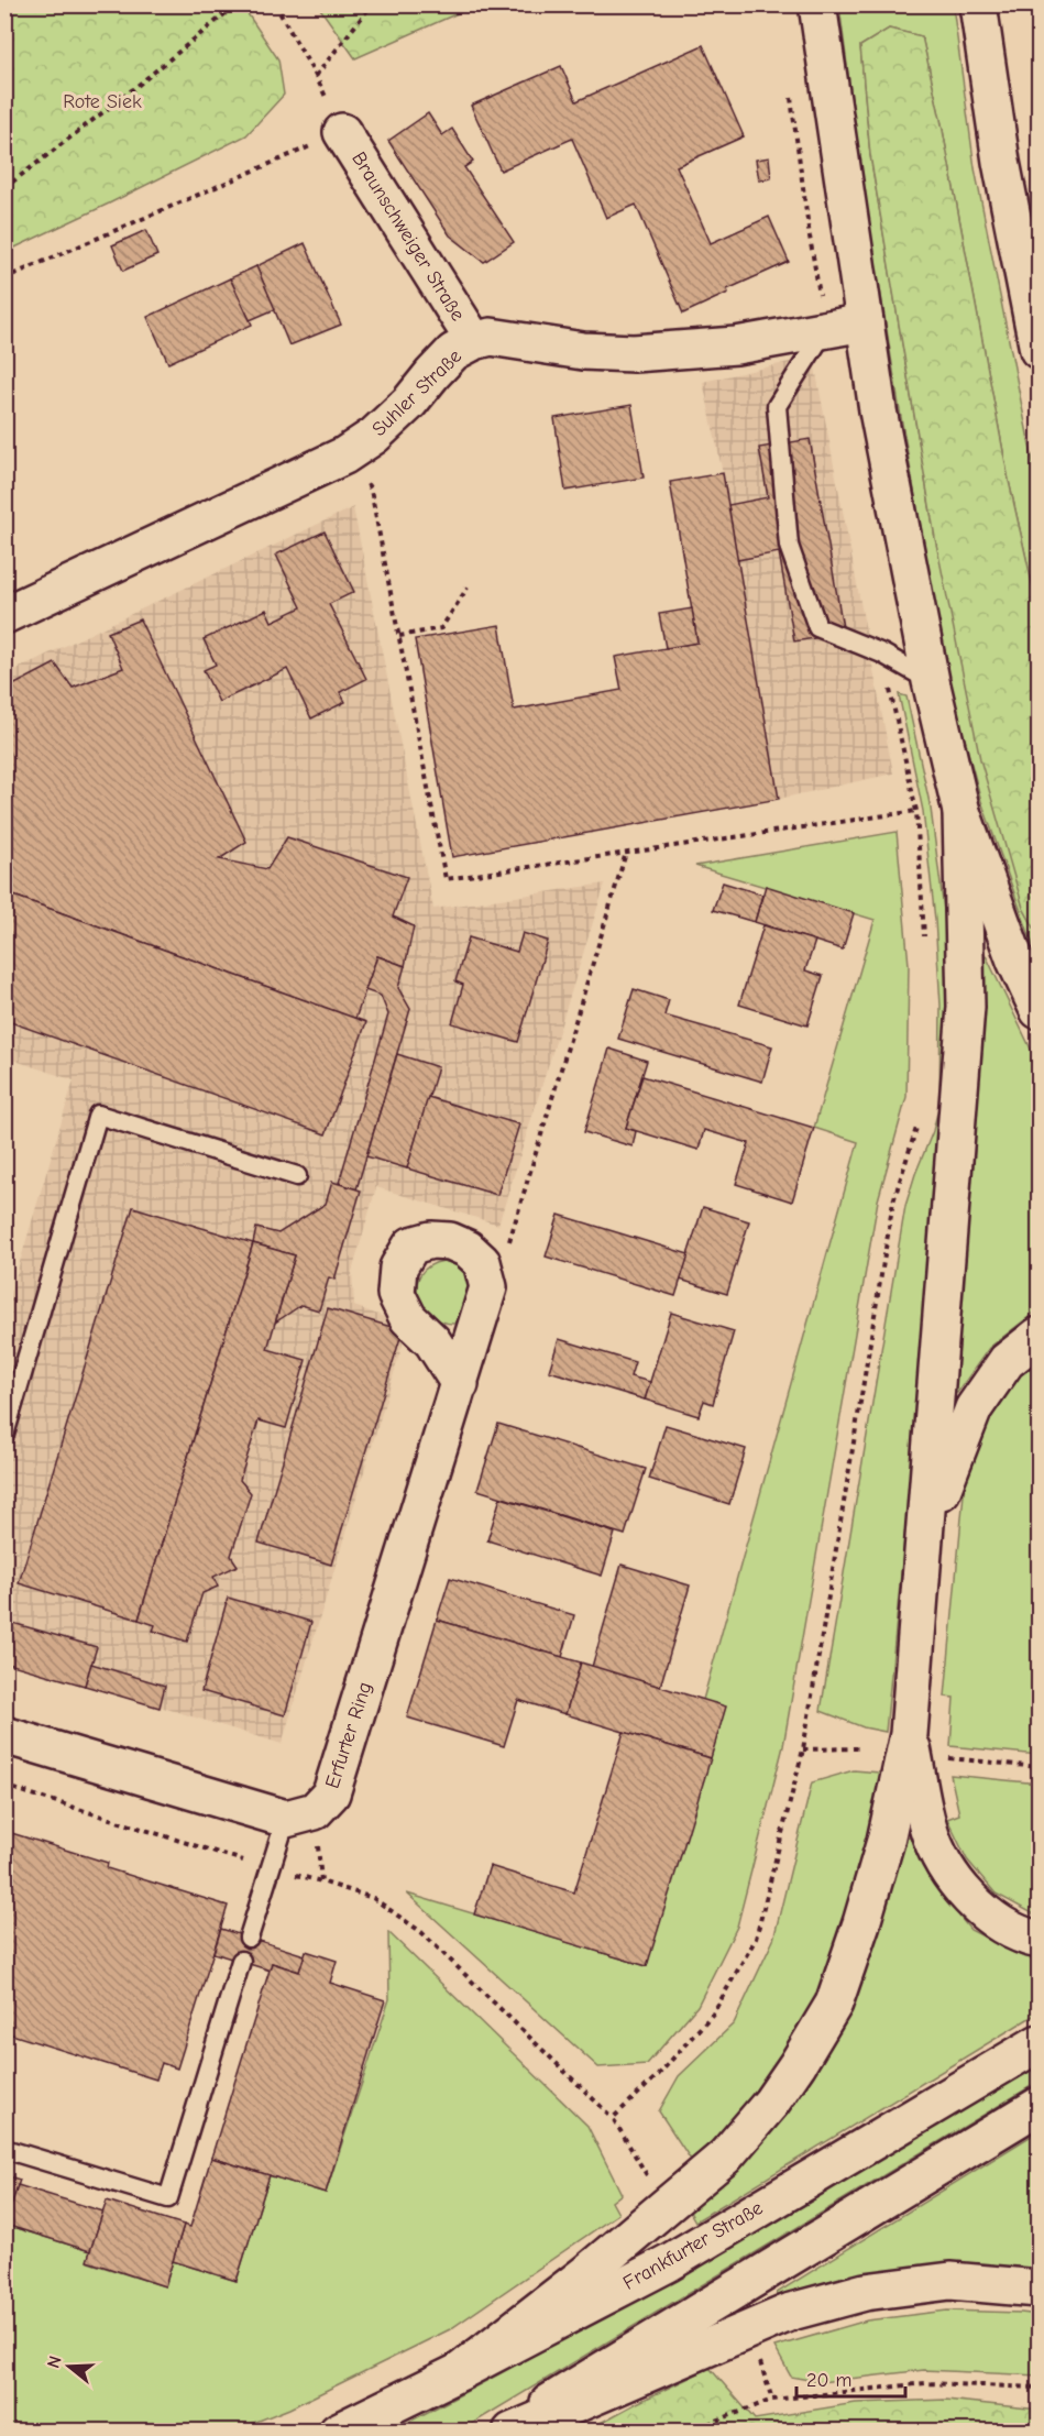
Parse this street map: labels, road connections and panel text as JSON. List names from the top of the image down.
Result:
{
  "streets": {
    "main road": [
      "Braunschweiger Straße",
      "Suhler Straße",
      "Erfurter Ring",
      "Frankfurter Straße"
    ]
  },
  "crossings": [
    ["Braunschweiger Straße", "Suhler Straße"]
  ],
  "parks": ["Rote Siek"],
  "scale_bar": "20 m",
  "north": "left"
}
